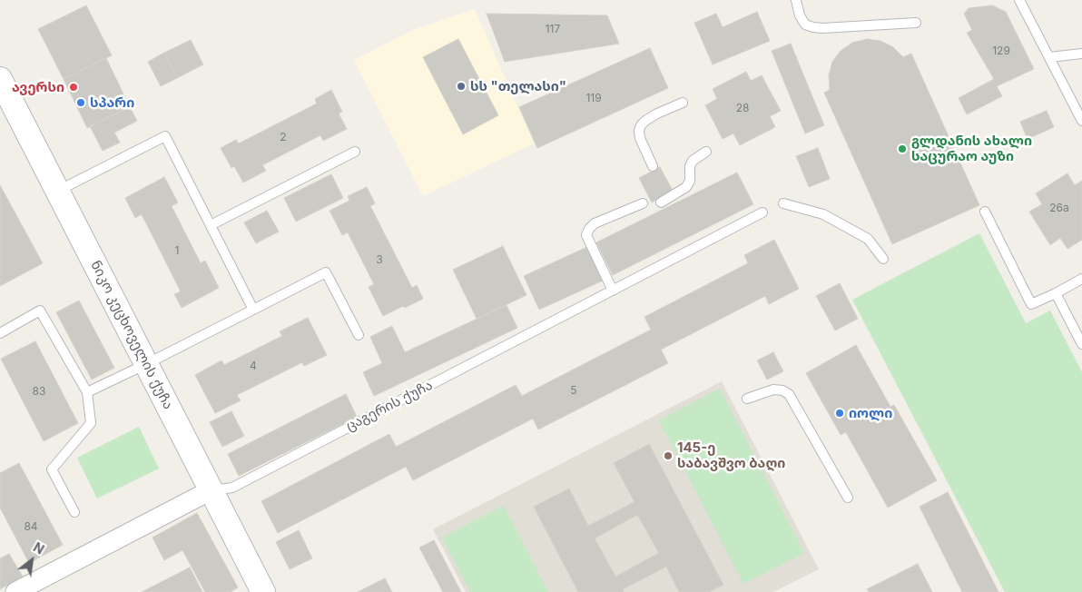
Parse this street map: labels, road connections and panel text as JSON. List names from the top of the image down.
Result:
{
  "streets": {
    "street": ["ნიკო კეცხოველის ქუჩა", "ცაგერის ქუჩა"]
  },
  "crossings": [
    ["ნიკო კეცხოველის ქუჩა", "ცაგერის ქუჩა"]
  ],
  "places": [
    "სს \"თელასი\"",
    "ავერსი",
    "სპარი",
    "გლდანის ახალი საცურაო აუზი",
    "იოლი",
    "145-ე საბავშვო ბაღი"
  ],
  "house_numbers": [
    "117",
    "129",
    "119",
    "28",
    "2",
    "26a",
    "1",
    "3",
    "4",
    "5",
    "83",
    "84"
  ],
  "north": "top right"
}
